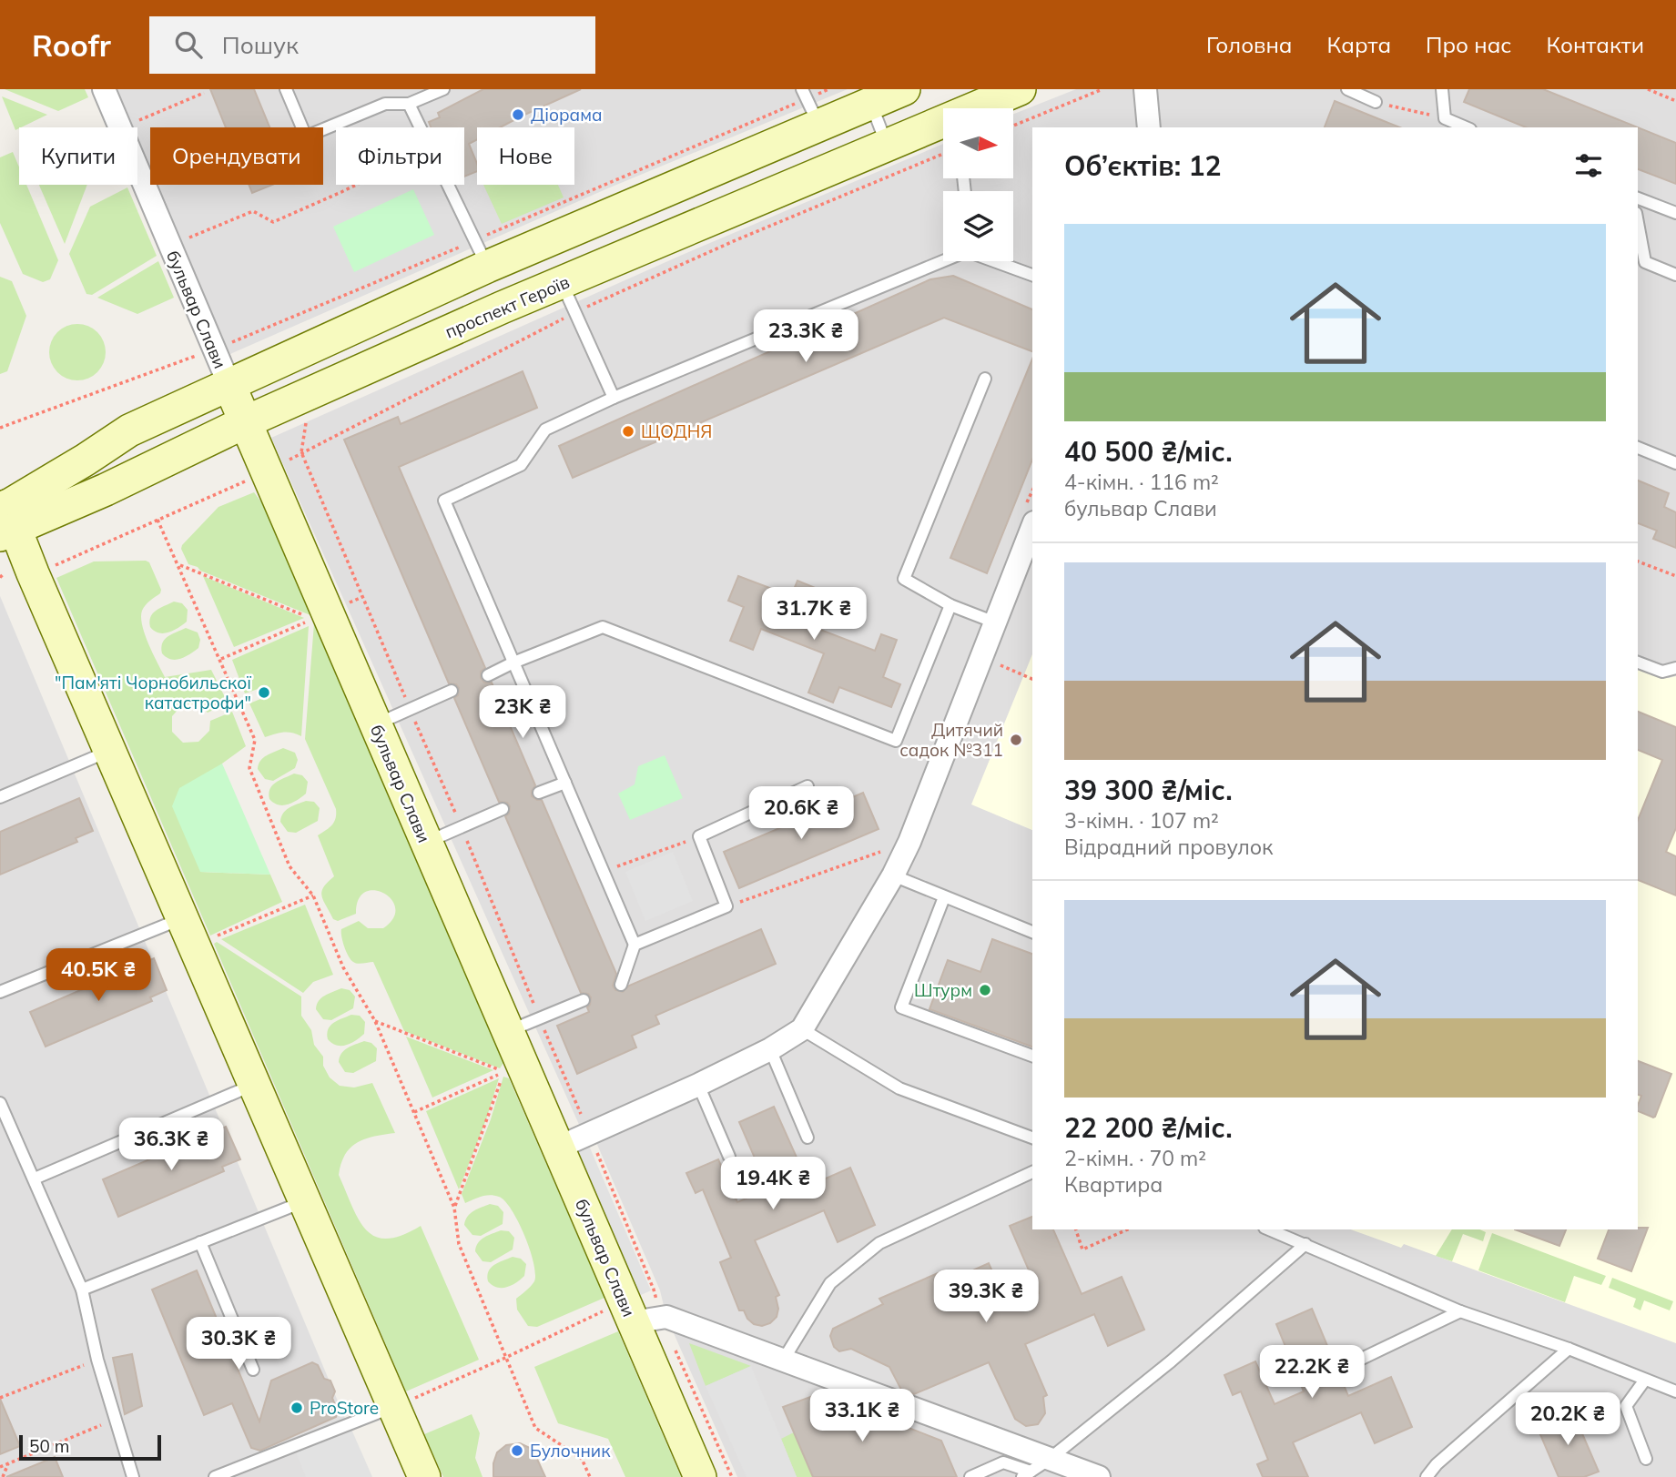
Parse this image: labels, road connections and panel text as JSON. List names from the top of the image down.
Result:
{
  "streets": {
    "main road": ["проспект Героїв", "бульвар Слави"]
  },
  "crossings": [
    ["проспект Героїв", "бульвар Слави"]
  ],
  "places": [
    "Діорама",
    "ЩОДНЯ",
    "\"Пам'яті Чорнобильскої катастрофи\"",
    "Дитячий садок №311",
    "Штурм",
    "ProStore",
    "Булочник"
  ],
  "scale_bar": "50 m",
  "north": "right",
  "page": {
    "header": "Roofr",
    "search": "Пошук",
    "nav": [
      "Головна",
      "Карта",
      "Про нас",
      "Контакти"
    ],
    "chip": [
      "Купити",
      "Орендувати",
      "Фільтри",
      "Нове"
    ],
    "heading": "Об’єктів: 12",
    "list": [
      {
        "name": "40 500 ₴/міс.",
        "note": "4-кімн. · 116 m² · бульвар Слави"
      },
      {
        "name": "39 300 ₴/міс.",
        "note": "3-кімн. · 107 m² · Відрадний провулок"
      },
      {
        "name": "22 200 ₴/міс.",
        "note": "2-кімн. · 70 m² · Квартира"
      }
    ],
    "price": [
      "23.3K ₴",
      "31.7K ₴",
      "23K ₴",
      "20.6K ₴",
      "40.5K ₴",
      "36.3K ₴",
      "19.4K ₴",
      "39.3K ₴",
      "30.3K ₴",
      "22.2K ₴",
      "33.1K ₴",
      "20.2K ₴"
    ],
    "scale": "50 m"
  }
}
